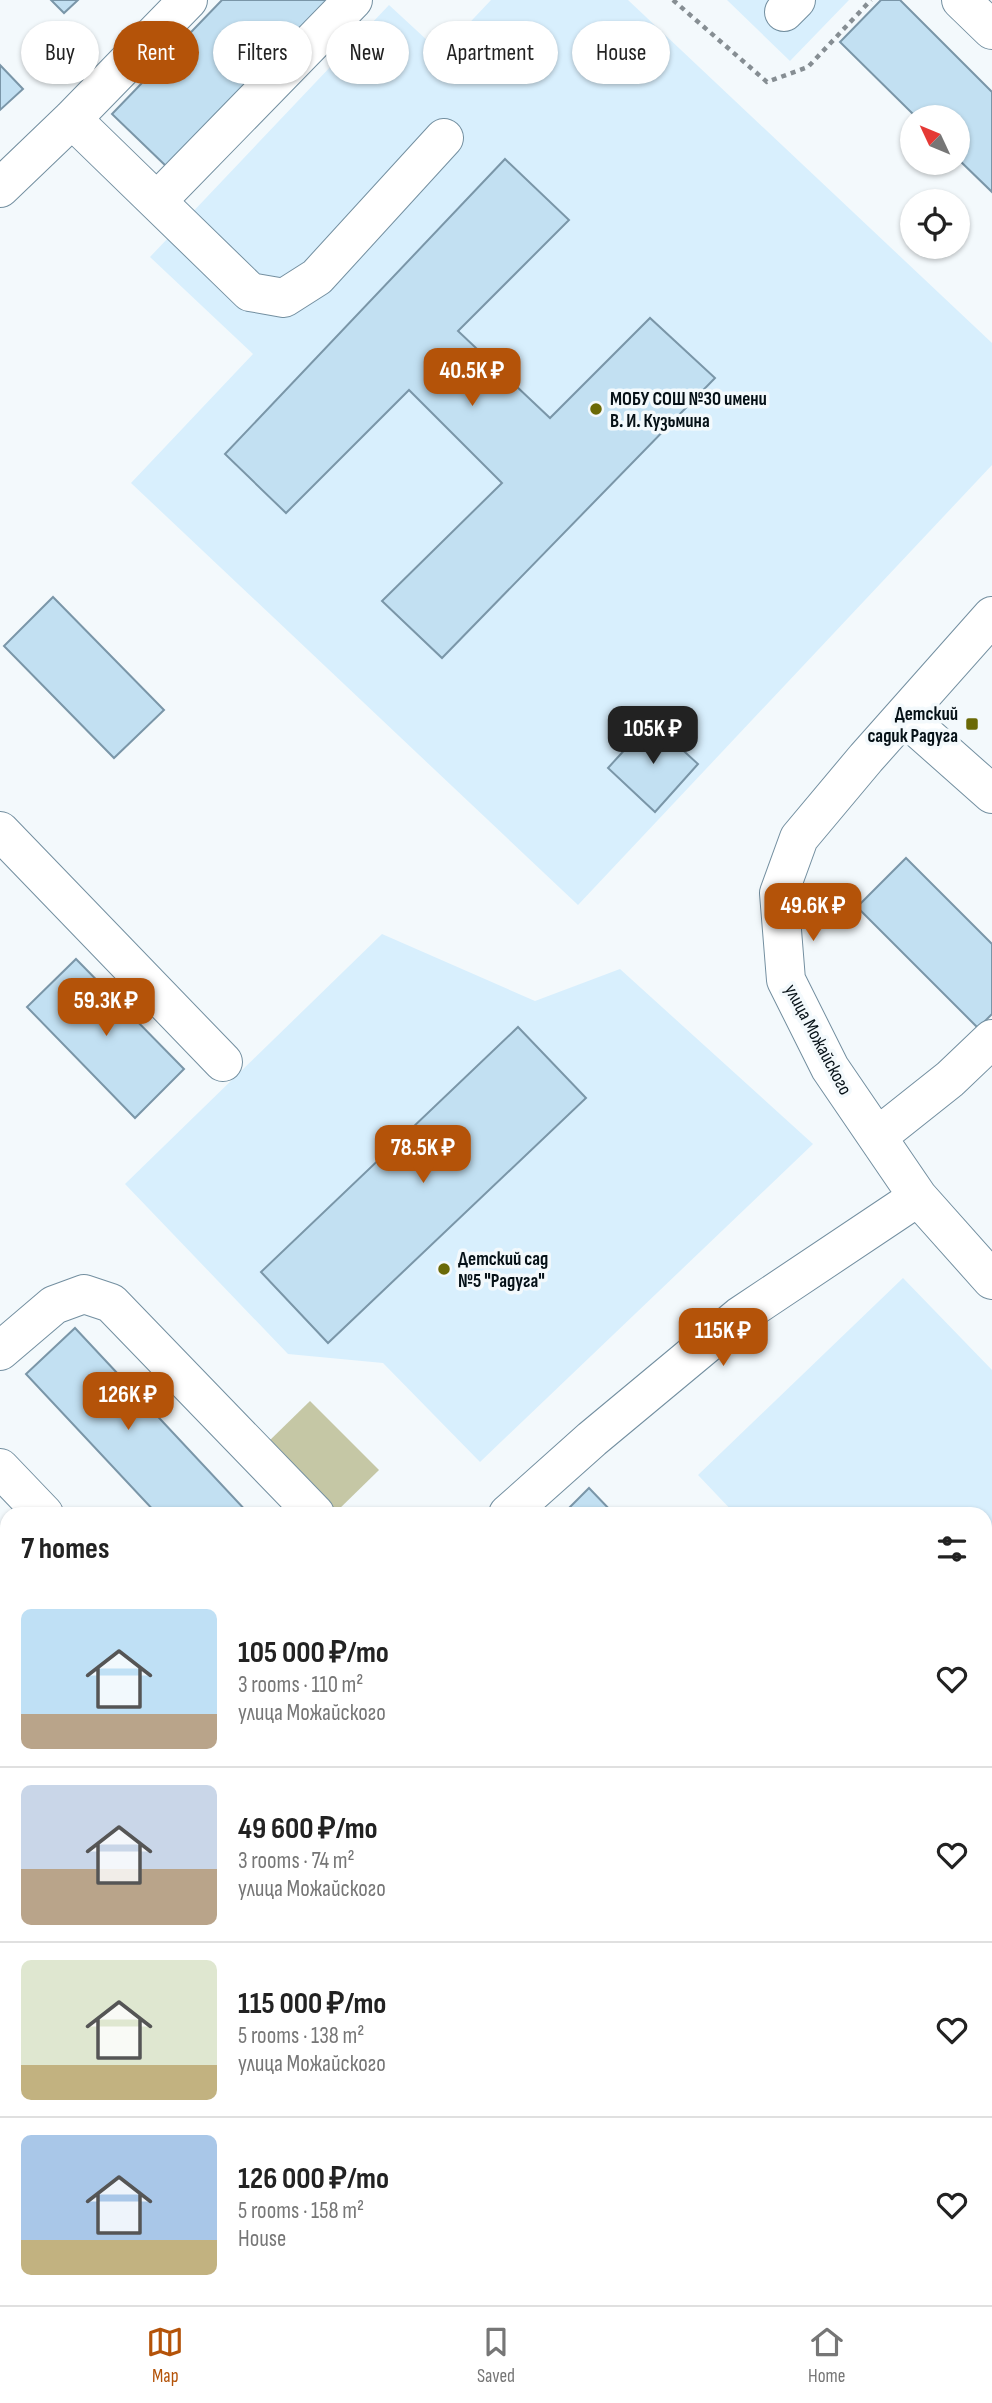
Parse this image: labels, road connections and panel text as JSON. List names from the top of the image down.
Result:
{
  "streets": {
    "street": ["улица Можайского"]
  },
  "places": {
    "other": ["МОБУ СОШ №30 имени В. И. Кузьмина", "Детский сад №5 \"Радуга\""],
    "transit": ["Детский садик Радуга"]
  },
  "north": "top left",
  "page": {
    "chip": [
      "Buy",
      "Rent",
      "Filters",
      "New",
      "Apartment",
      "House"
    ],
    "price": [
      "40.5K ₽",
      "105K ₽",
      "49.6K ₽",
      "59.3K ₽",
      "78.5K ₽",
      "115K ₽",
      "126K ₽"
    ],
    "heading": "7 homes",
    "list": [
      {
        "name": "105 000 ₽/mo",
        "note": "3 rooms · 110 m² · улица Можайского"
      },
      {
        "name": "49 600 ₽/mo",
        "note": "3 rooms · 74 m² · улица Можайского"
      },
      {
        "name": "115 000 ₽/mo",
        "note": "5 rooms · 138 m² · улица Можайского"
      },
      {
        "name": "126 000 ₽/mo",
        "note": "5 rooms · 158 m² · House"
      }
    ],
    "tabs": ["Map", "Saved", "Home"]
  }
}
